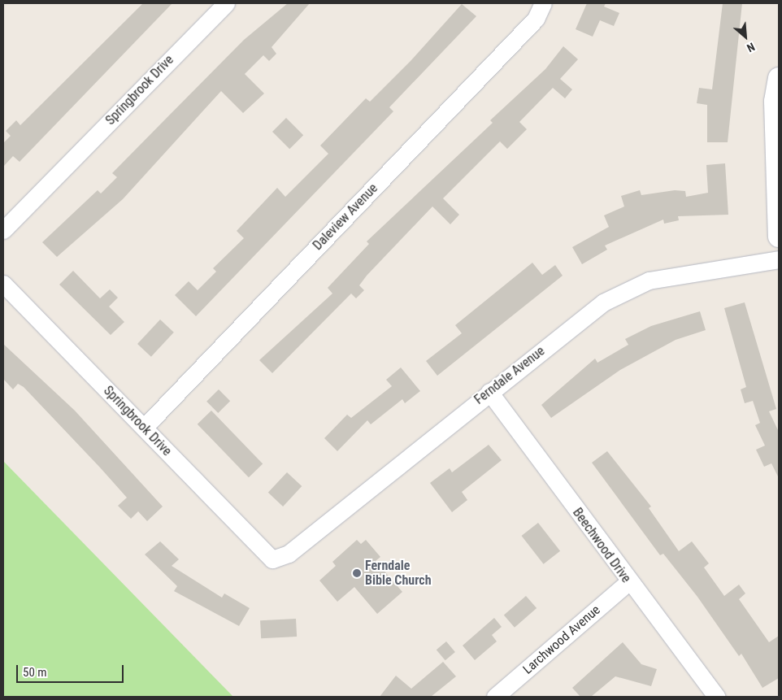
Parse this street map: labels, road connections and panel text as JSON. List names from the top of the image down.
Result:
{
  "streets": {
    "street": [
      "Springbrook Drive",
      "Daleview Avenue",
      "Ferndale Avenue",
      "Beechwood Drive",
      "Larchwood Avenue"
    ]
  },
  "crossings": [
    ["Springbrook Drive", "Daleview Avenue"],
    ["Springbrook Drive", "Ferndale Avenue"],
    ["Ferndale Avenue", "Beechwood Drive"],
    ["Beechwood Drive", "Larchwood Avenue"]
  ],
  "places": ["Ferndale Bible Church"],
  "scale_bar": "50 m",
  "north": "bottom right"
}
